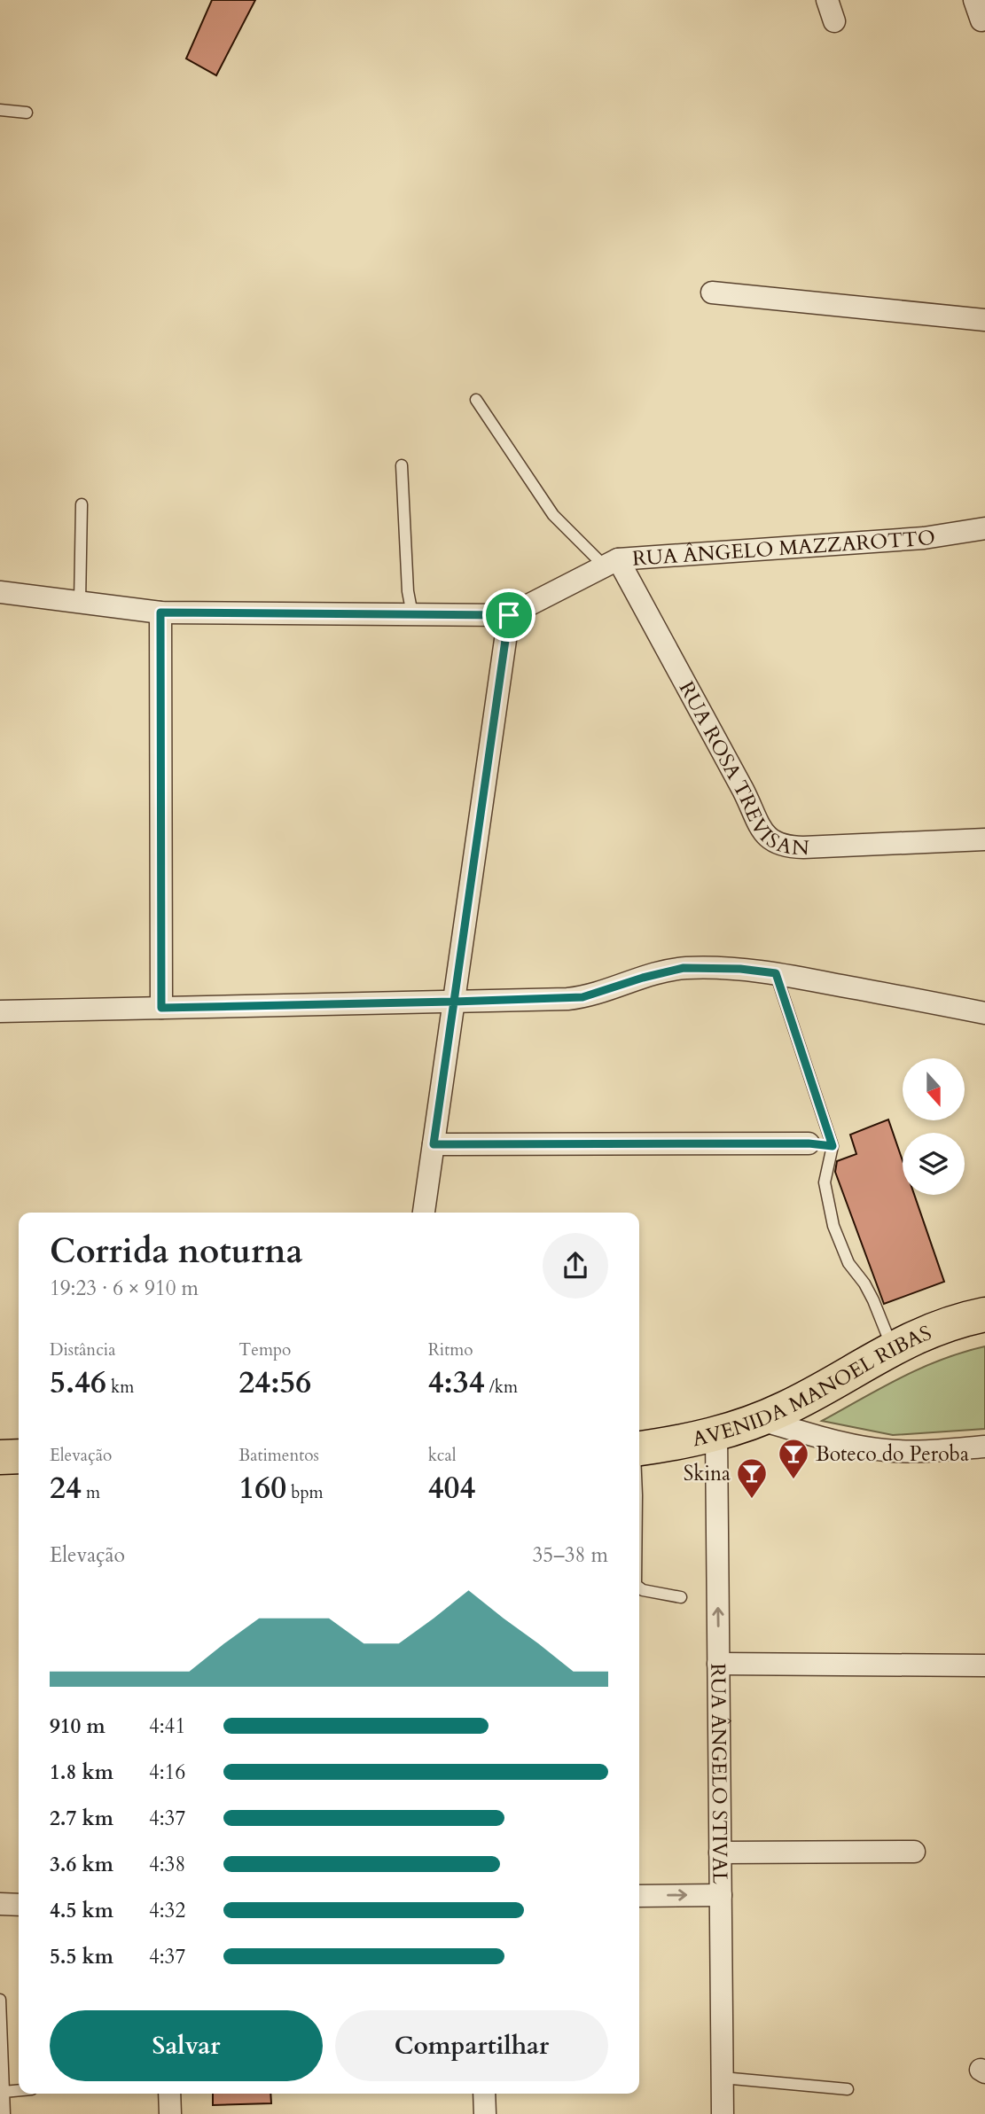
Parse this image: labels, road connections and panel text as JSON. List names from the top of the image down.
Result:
{
  "streets": {
    "main road": ["AVENIDA MANOEL RIBAS"],
    "street": ["RUA ÂNGELO MAZZAROTTO", "RUA ROSA TREVISAN", "RUA ÂNGELO STIVAL"]
  },
  "crossings": [
    ["RUA ÂNGELO MAZZAROTTO", "RUA ROSA TREVISAN"],
    ["AVENIDA MANOEL RIBAS", "RUA ÂNGELO STIVAL"]
  ],
  "places": {
    "bar": ["Boteco do Peroba", "Skina"]
  },
  "north": "bottom",
  "page": {
    "heading": ["Corrida noturna", "19:23 · 6 × 910 m"],
    "stats": [
      ["Distância", "5.46 km"],
      ["Tempo", "24:56"],
      ["Ritmo", "4:34 /km"],
      ["Elevação", "24 m"],
      ["Batimentos", "160 bpm"],
      ["kcal", "404"]
    ],
    "chart": ["Elevação", "35–38 m"],
    "list": [
      {
        "name": "910 m",
        "note": "4:41"
      },
      {
        "name": "1.8 km",
        "note": "4:16"
      },
      {
        "name": "2.7 km",
        "note": "4:37"
      },
      {
        "name": "3.6 km",
        "note": "4:38"
      },
      {
        "name": "4.5 km",
        "note": "4:32"
      },
      {
        "name": "5.5 km",
        "note": "4:37"
      }
    ],
    "buttons": ["Salvar", "Compartilhar"]
  }
}
